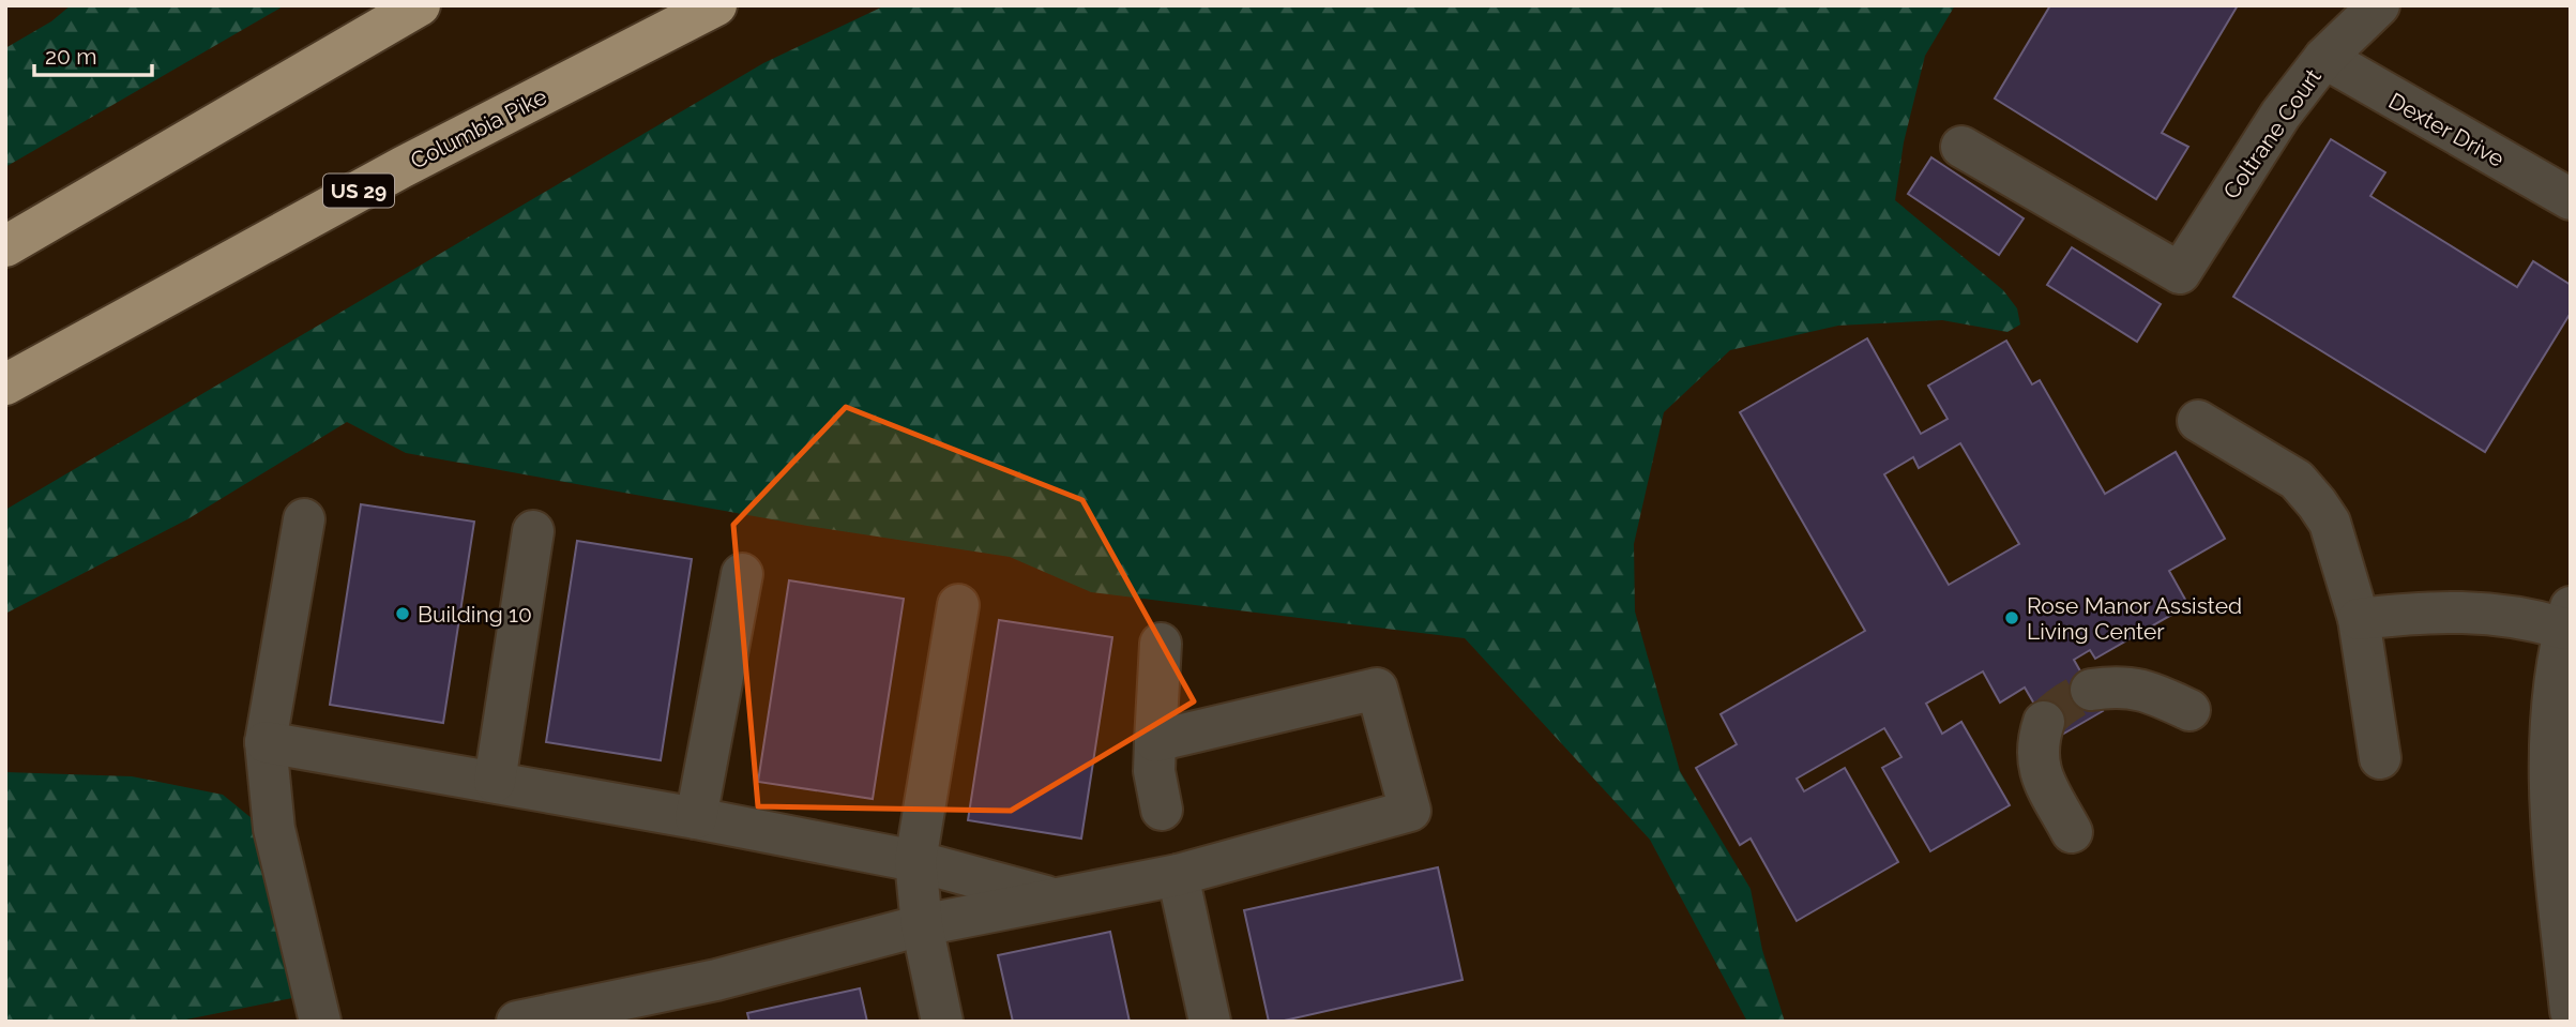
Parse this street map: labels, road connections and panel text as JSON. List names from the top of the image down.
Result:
{
  "streets": {
    "highway": ["Columbia Pike", "US 29"],
    "street": ["Dexter Drive", "Coltrane Court"]
  },
  "crossings": [
    ["Dexter Drive", "Coltrane Court"]
  ],
  "places": ["Building 10", "Rose Manor Assisted Living Center"],
  "scale_bar": "20 m"
}
